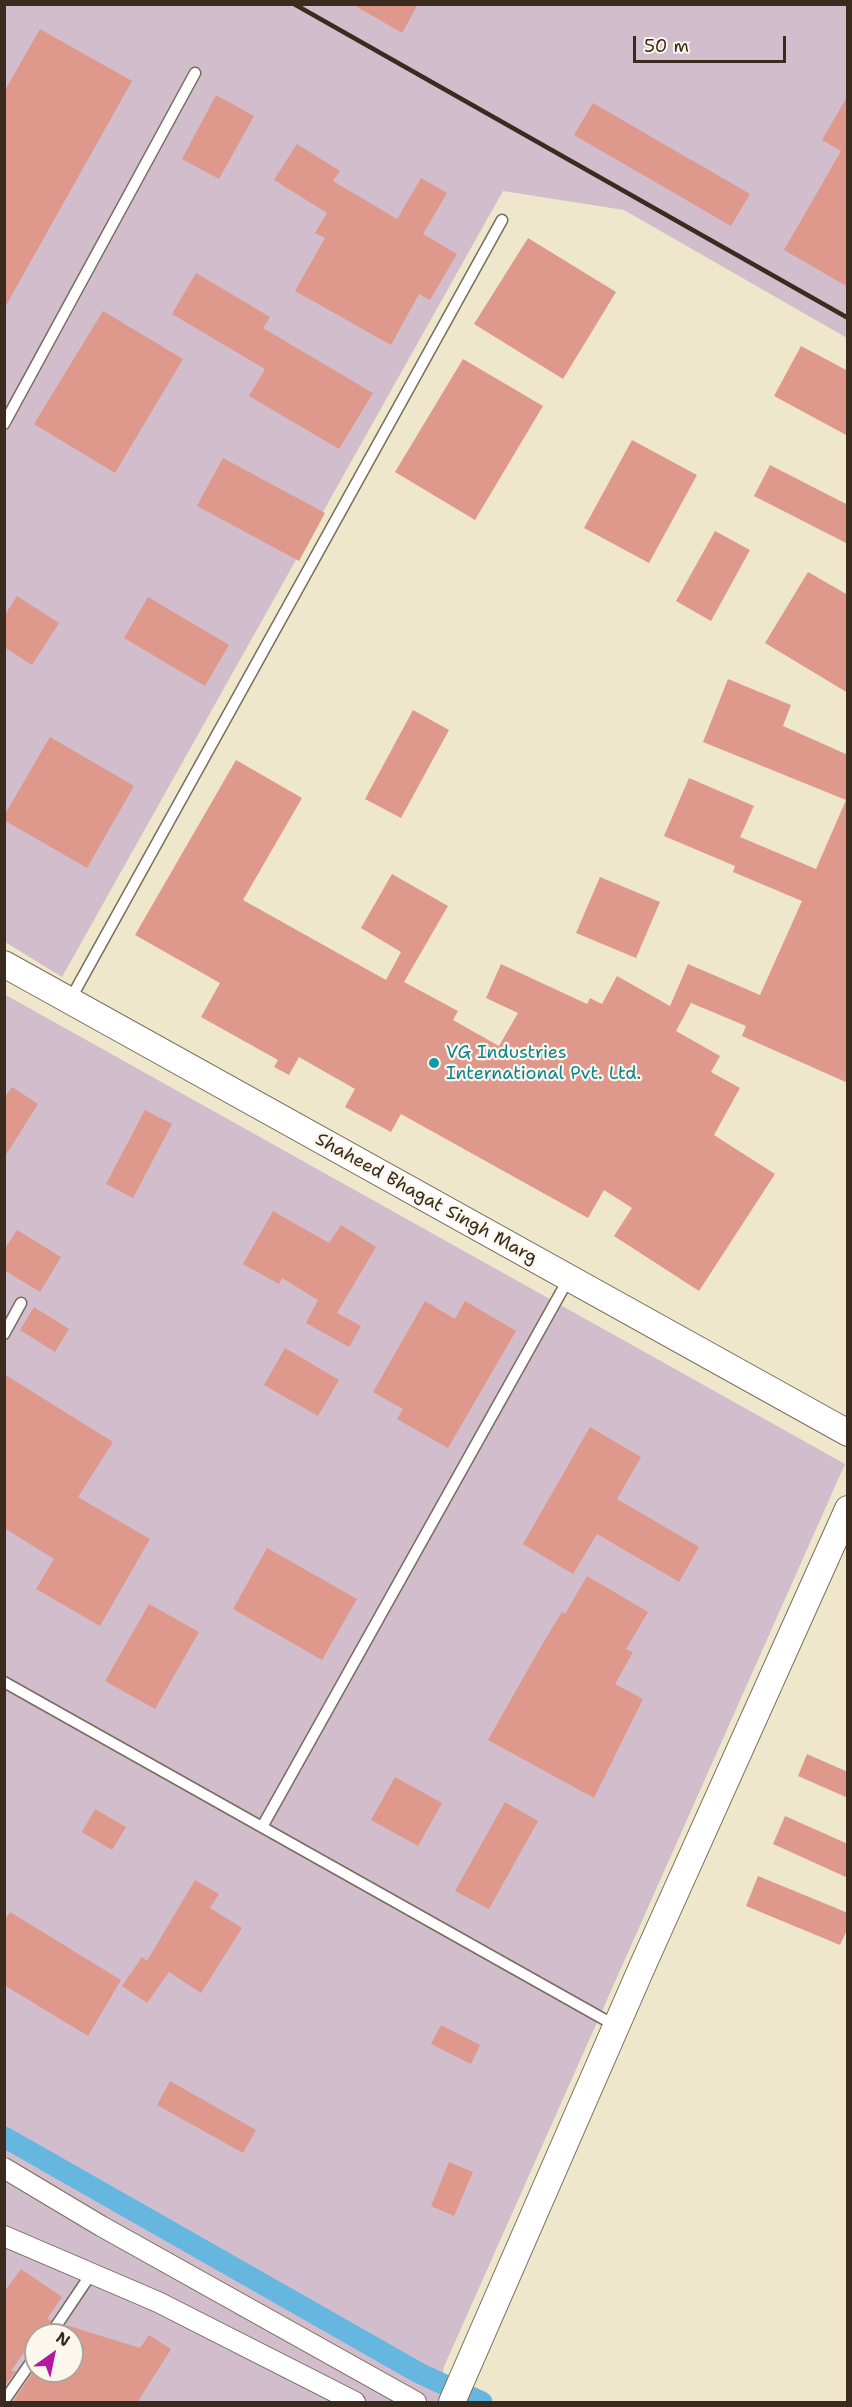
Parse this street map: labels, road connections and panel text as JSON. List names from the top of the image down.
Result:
{
  "streets": {
    "street": ["Shaheed Bhagat Singh Marg"]
  },
  "places": ["VG Industries International Pvt. Ltd."],
  "scale_bar": "50 m",
  "north": "top right"
}
